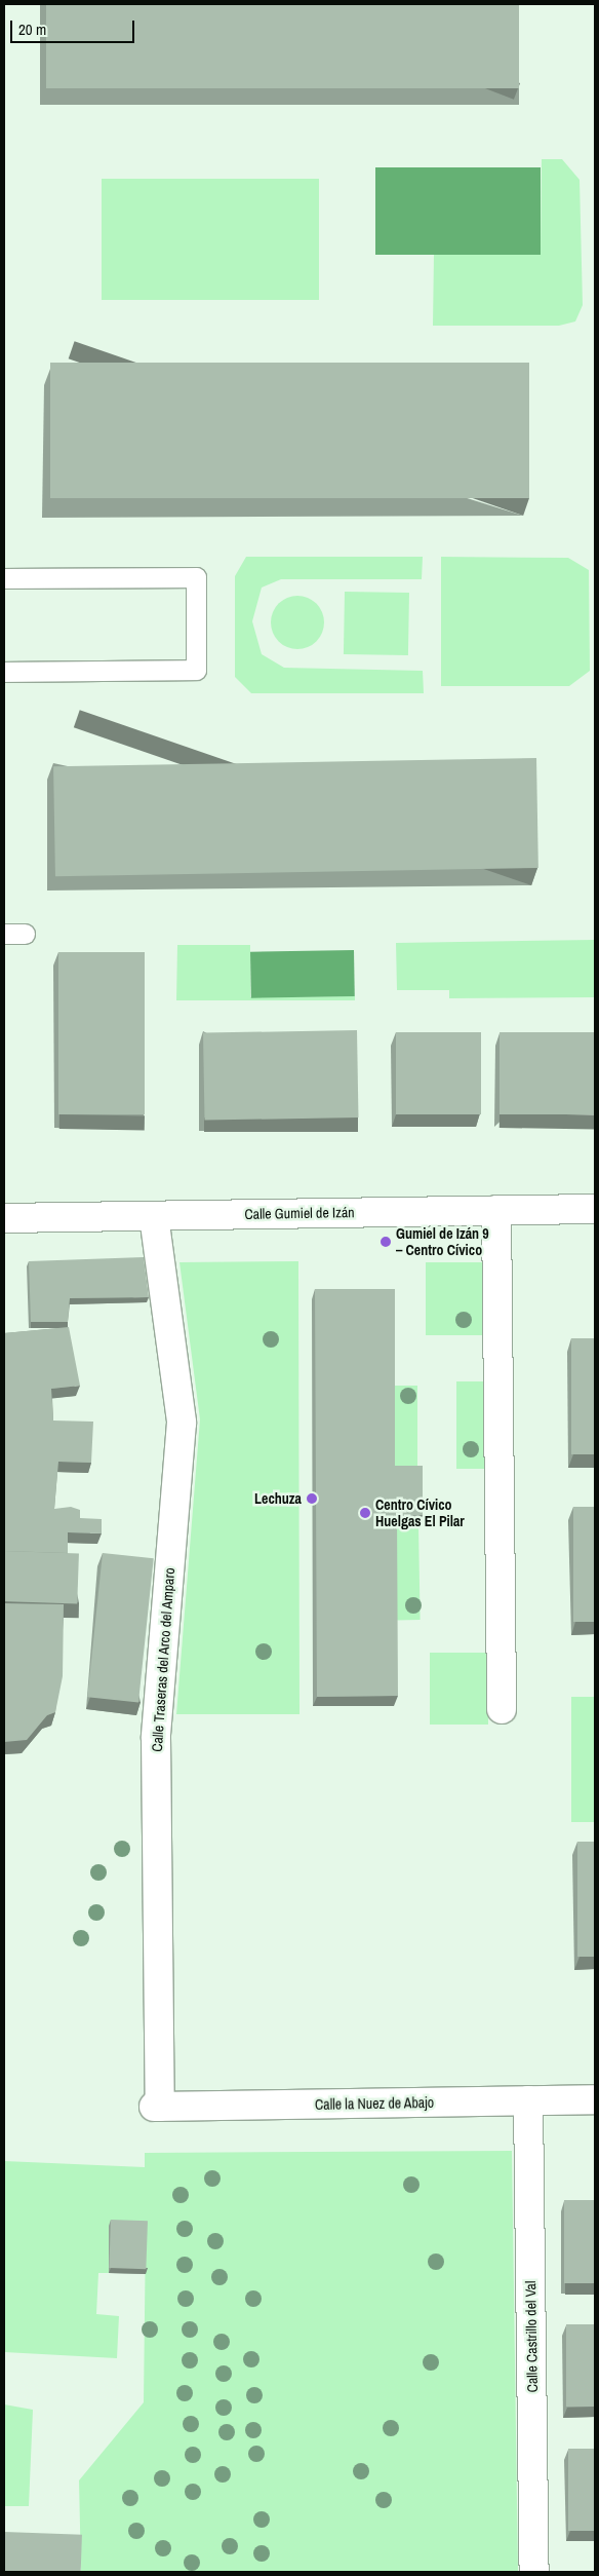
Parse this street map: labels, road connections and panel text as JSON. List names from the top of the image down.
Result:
{
  "streets": {
    "street": [
      "Calle Gumiel de Izán",
      "Calle Traseras del Arco del Amparo",
      "Calle la Nuez de Abajo",
      "Calle Castrillo del Val"
    ]
  },
  "crossings": [
    ["Calle Gumiel de Izán", "Calle Traseras del Arco del Amparo"],
    ["Calle Traseras del Arco del Amparo", "Calle la Nuez de Abajo"],
    ["Calle la Nuez de Abajo", "Calle Castrillo del Val"]
  ],
  "places": ["Gumiel de Izán 9 – Centro Cívico", "Lechuza", "Centro Cívico Huelgas El Pilar"],
  "scale_bar": "20 m"
}
